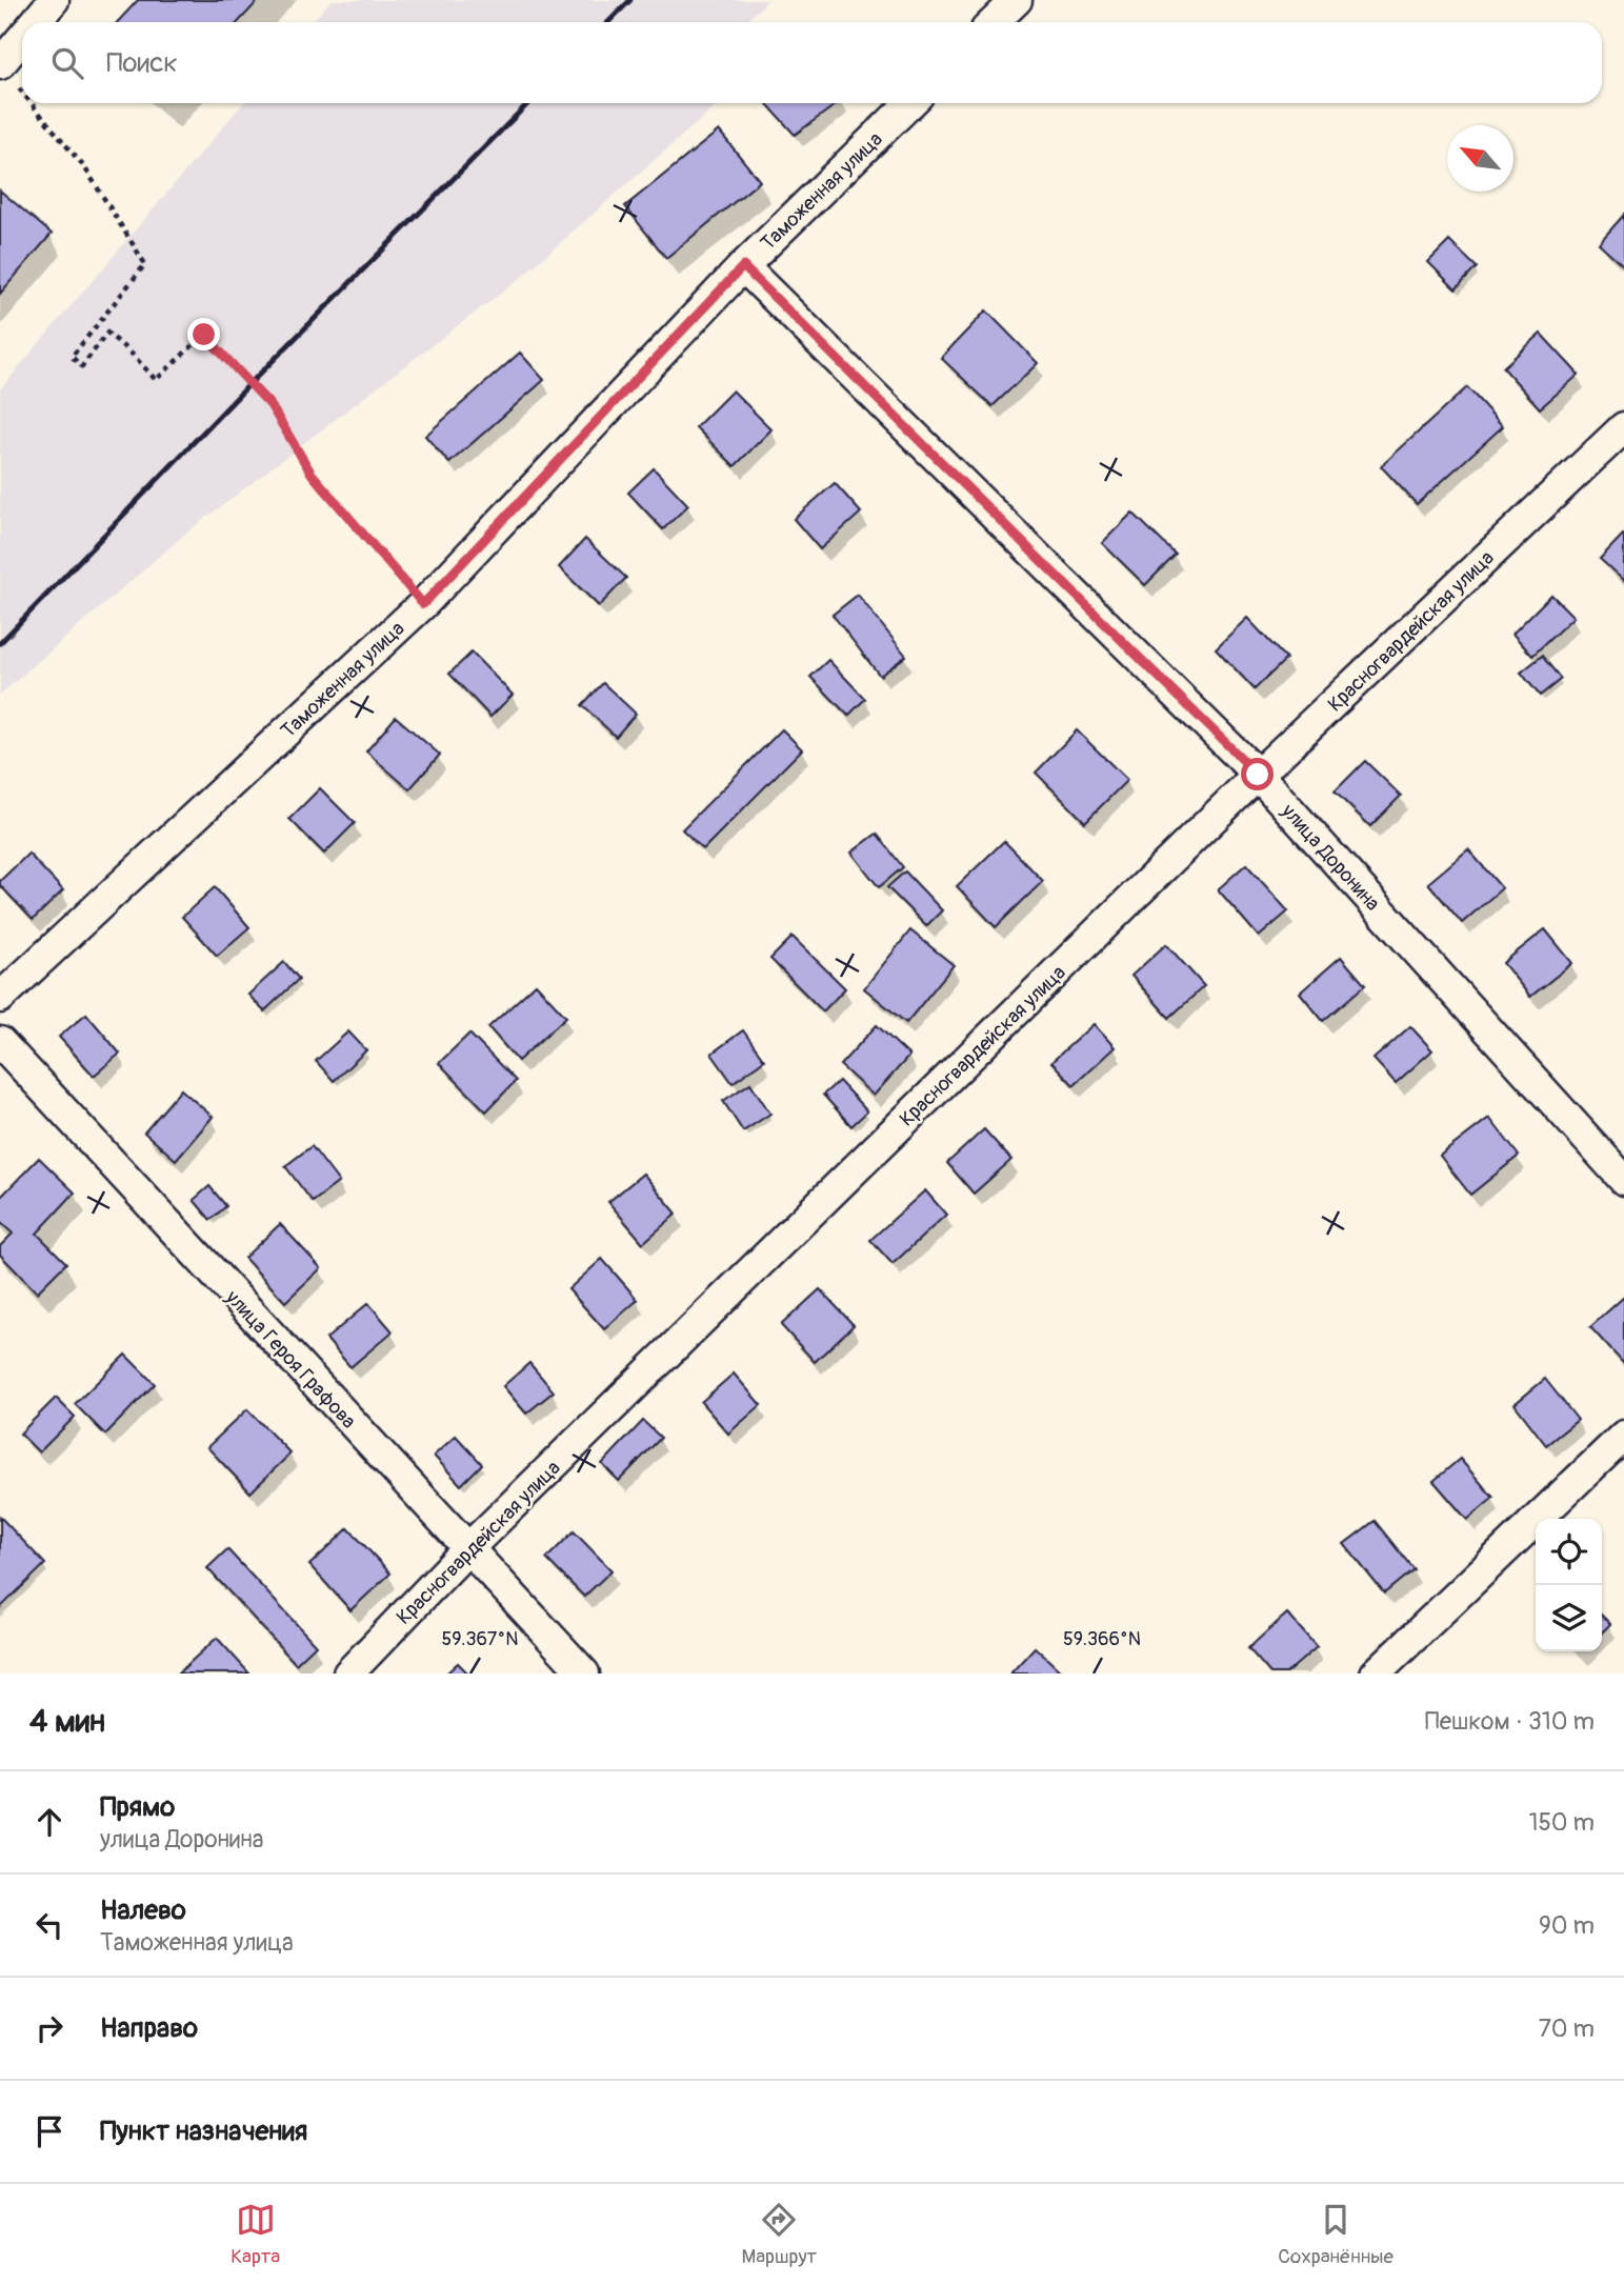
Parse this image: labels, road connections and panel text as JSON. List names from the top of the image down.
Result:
{
  "streets": {
    "street": [
      "Таможенная улица",
      "Красногвардейская улица",
      "улица Доронина",
      "улица Героя Графова"
    ]
  },
  "crossings": [
    ["Таможенная улица", "улица Доронина"],
    ["Красногвардейская улица", "улица Доронина"],
    ["Красногвардейская улица", "улица Героя Графова"]
  ],
  "north": "top left",
  "page": {
    "search": "Поиск",
    "heading": ["4 мин", "Пешком · 310 m"],
    "list": [
      ["Прямо", "улица Доронина", "150 m"],
      ["Налево", "Таможенная улица", "90 m"],
      ["Направо", "70 m"],
      "Пункт назначения"
    ],
    "nav": ["Карта", "Маршрут", "Сохранённые"]
  },
  "coordinates": ["59.367°N", "59.366°N"]
}
